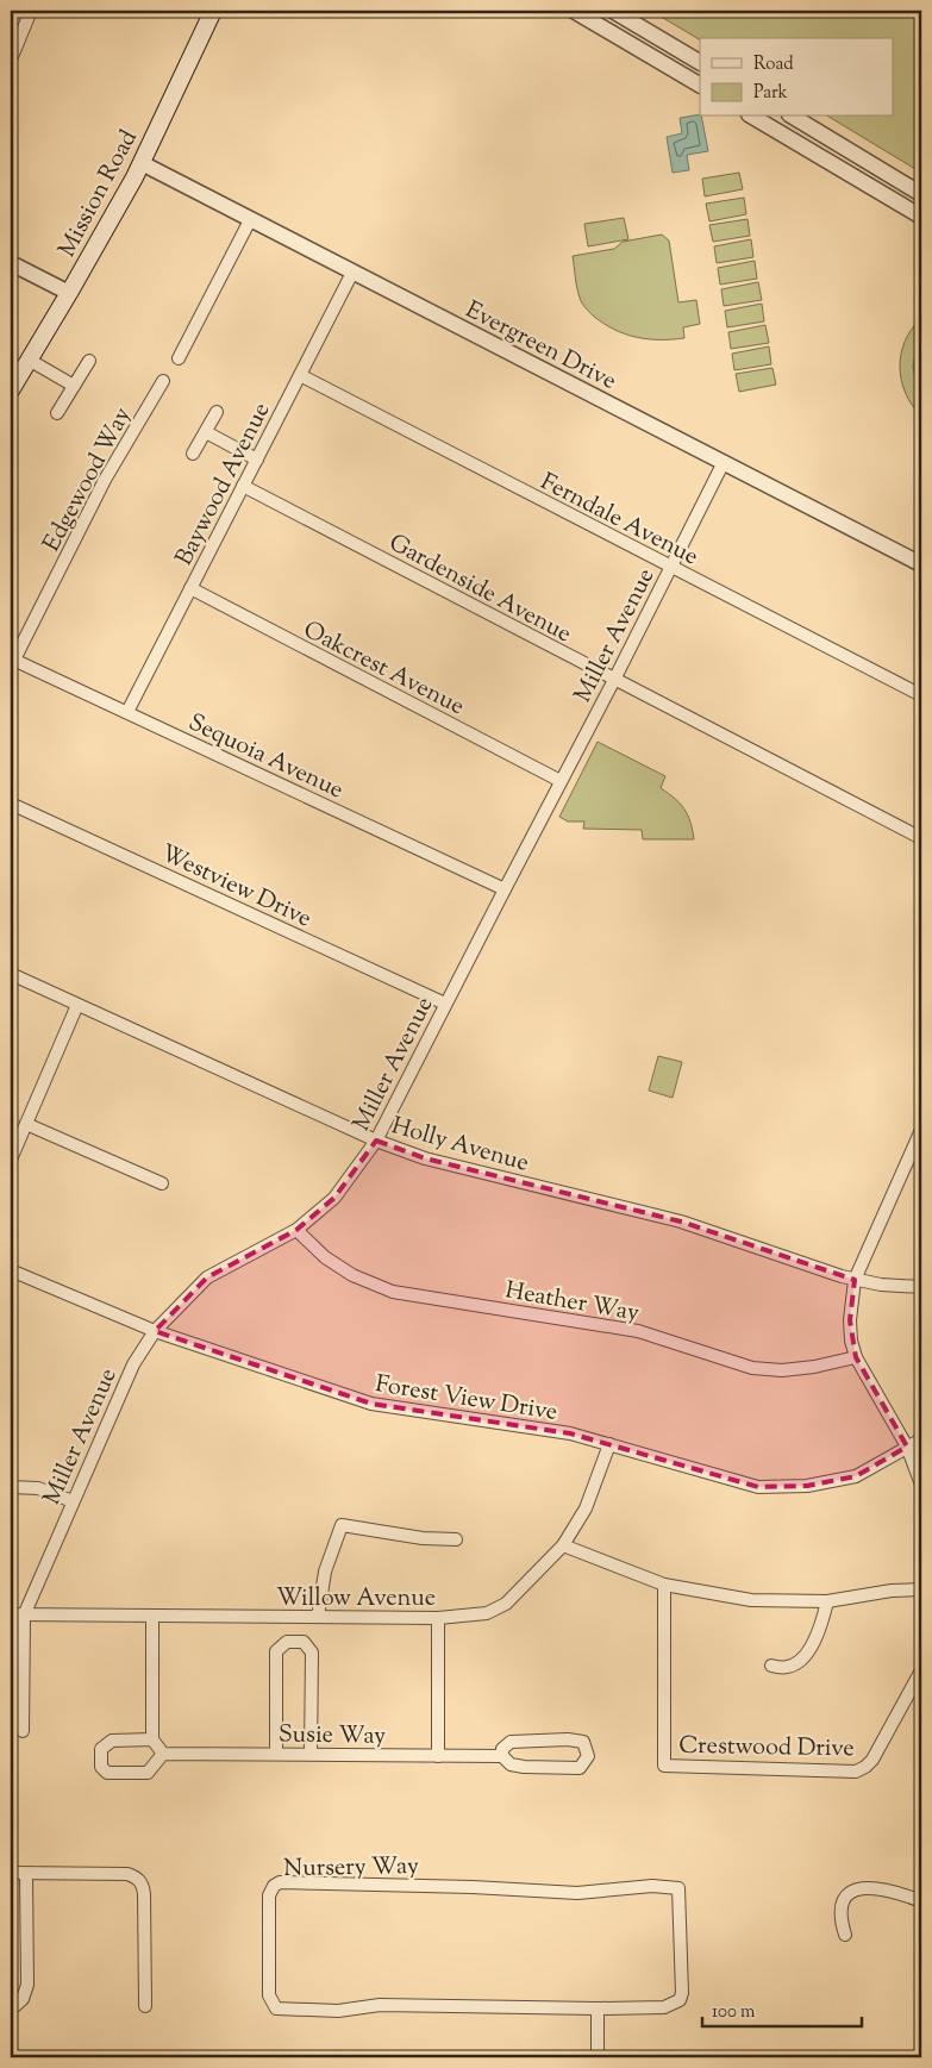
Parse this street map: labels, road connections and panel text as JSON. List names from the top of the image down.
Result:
{
  "streets": {
    "main road": ["Mission Road"],
    "street": [
      "Evergreen Drive",
      "Edgewood Way",
      "Baywood Avenue",
      "Ferndale Avenue",
      "Gardenside Avenue",
      "Miller Avenue",
      "Oakcrest Avenue",
      "Sequoia Avenue",
      "Westview Drive",
      "Holly Avenue",
      "Heather Way",
      "Forest View Drive",
      "Willow Avenue",
      "Susie Way",
      "Crestwood Drive",
      "Nursery Way"
    ]
  },
  "crossings": [
    ["Mission Road", "Evergreen Drive"],
    ["Evergreen Drive", "Baywood Avenue"],
    ["Evergreen Drive", "Miller Avenue"],
    ["Edgewood Way", "Sequoia Avenue"],
    ["Baywood Avenue", "Ferndale Avenue"],
    ["Baywood Avenue", "Gardenside Avenue"],
    ["Baywood Avenue", "Oakcrest Avenue"],
    ["Baywood Avenue", "Sequoia Avenue"],
    ["Ferndale Avenue", "Miller Avenue"],
    ["Gardenside Avenue", "Miller Avenue"],
    ["Miller Avenue", "Oakcrest Avenue"],
    ["Miller Avenue", "Sequoia Avenue"],
    ["Miller Avenue", "Westview Drive"],
    ["Miller Avenue", "Holly Avenue"],
    ["Miller Avenue", "Heather Way"],
    ["Miller Avenue", "Forest View Drive"],
    ["Miller Avenue", "Willow Avenue"],
    ["Forest View Drive", "Willow Avenue"]
  ],
  "legend": ["Road", "Park"],
  "scale_bar": "100 m"
}
